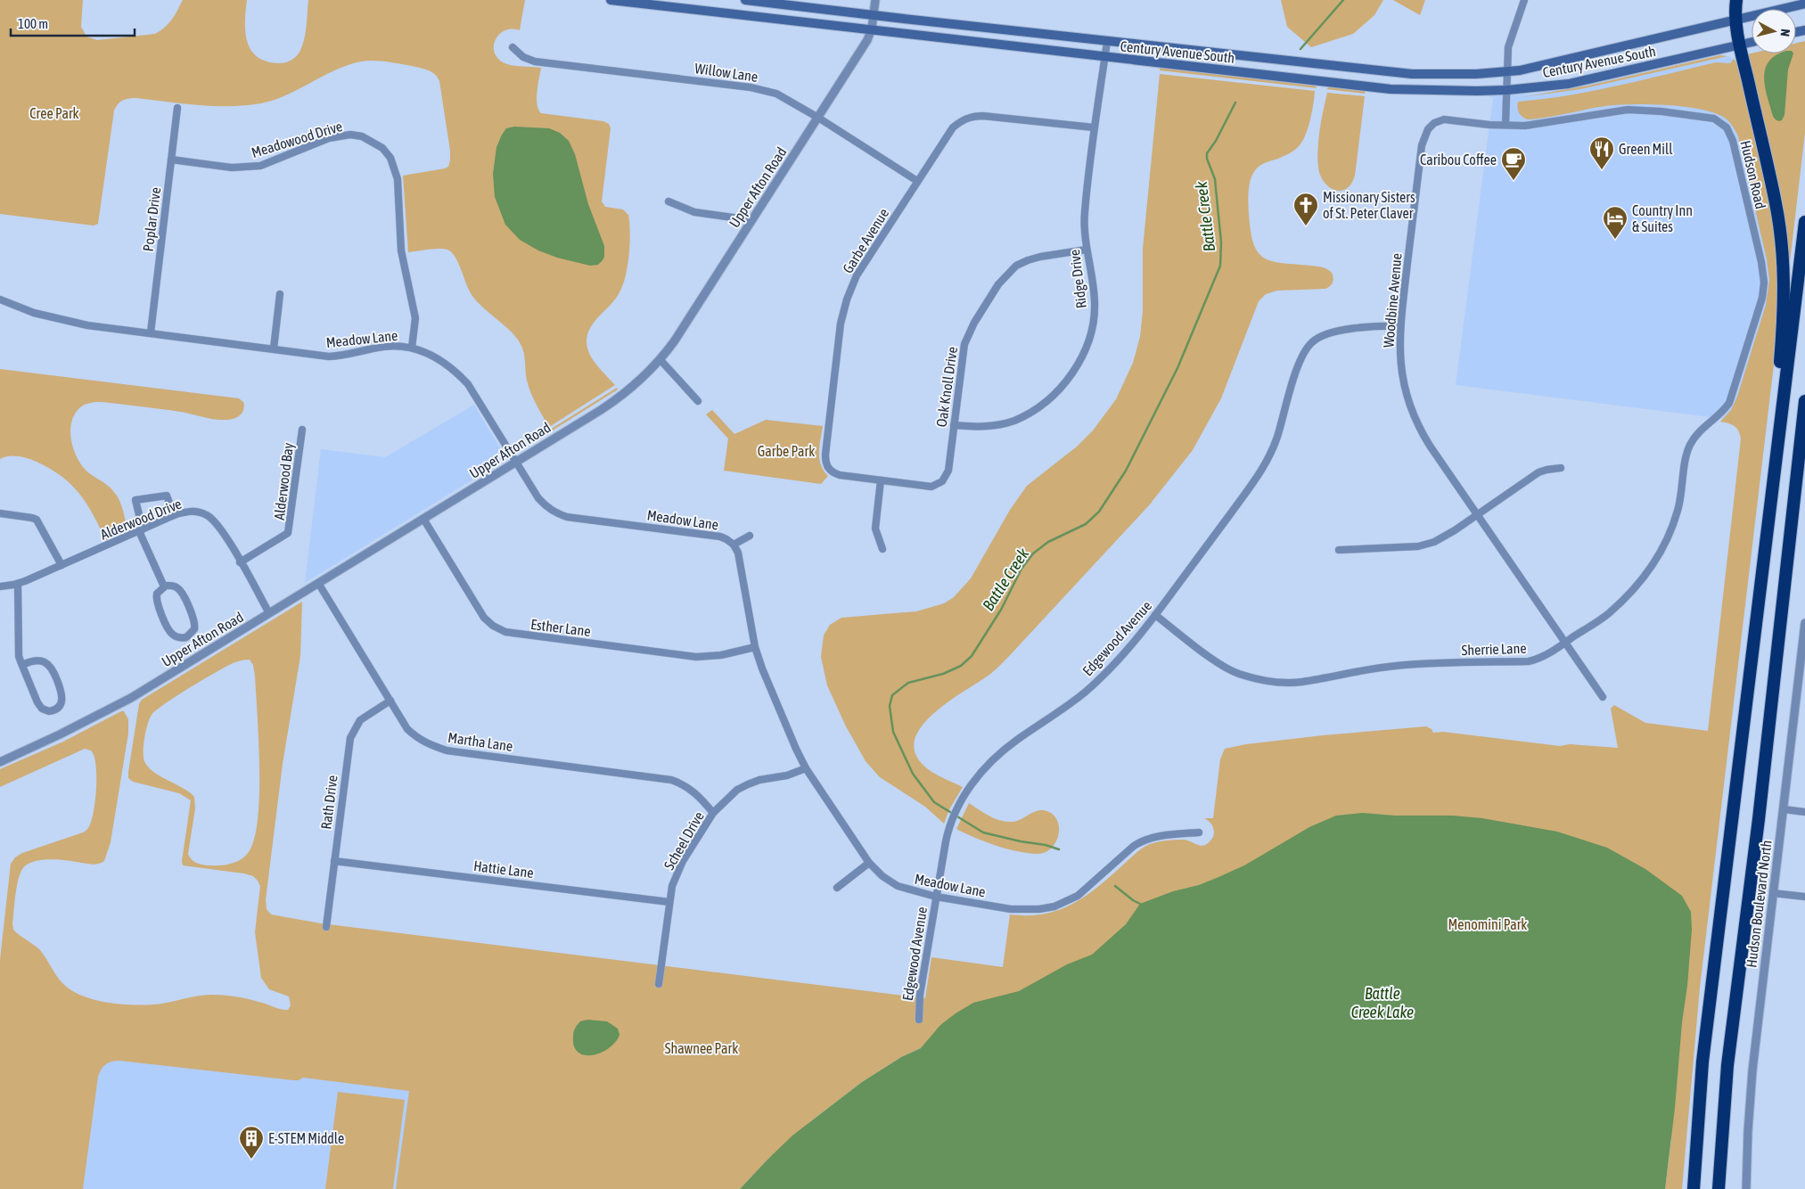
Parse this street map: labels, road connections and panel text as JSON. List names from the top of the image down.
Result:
{
  "streets": {
    "main road": ["Century Avenue South"],
    "street": [
      "Willow Lane",
      "Meadowood Drive",
      "Hudson Road",
      "Upper Afton Road",
      "Poplar Drive",
      "Garbe Avenue",
      "Ridge Drive",
      "Woodbine Avenue",
      "Meadow Lane",
      "Oak Knoll Drive",
      "Alderwood Bay",
      "Alderwood Drive",
      "Esther Lane",
      "Edgewood Avenue",
      "Sherrie Lane",
      "Martha Lane",
      "Rath Drive",
      "Scheel Drive",
      "Hattie Lane",
      "Hudson Boulevard North"
    ]
  },
  "crossings": [
    ["Century Avenue South", "Upper Afton Road"],
    ["Century Avenue South", "Ridge Drive"],
    ["Willow Lane", "Upper Afton Road"],
    ["Willow Lane", "Garbe Avenue"],
    ["Meadowood Drive", "Poplar Drive"],
    ["Meadowood Drive", "Meadow Lane"],
    ["Hudson Road", "Woodbine Avenue"],
    ["Hudson Road", "Sherrie Lane"],
    ["Upper Afton Road", "Meadow Lane"],
    ["Upper Afton Road", "Alderwood Drive"],
    ["Upper Afton Road", "Esther Lane"],
    ["Upper Afton Road", "Martha Lane"],
    ["Poplar Drive", "Meadow Lane"],
    ["Garbe Avenue", "Ridge Drive"],
    ["Garbe Avenue", "Oak Knoll Drive"],
    ["Ridge Drive", "Oak Knoll Drive"],
    ["Woodbine Avenue", "Edgewood Avenue"],
    ["Woodbine Avenue", "Sherrie Lane"],
    ["Meadow Lane", "Esther Lane"],
    ["Meadow Lane", "Edgewood Avenue"],
    ["Meadow Lane", "Scheel Drive"],
    ["Alderwood Bay", "Alderwood Drive"],
    ["Edgewood Avenue", "Sherrie Lane"],
    ["Martha Lane", "Rath Drive"],
    ["Martha Lane", "Scheel Drive"],
    ["Rath Drive", "Hattie Lane"],
    ["Scheel Drive", "Hattie Lane"]
  ],
  "water": ["Battle Creek", "Battle Creek Lake"],
  "parks": [
    "Cree Park",
    "Garbe Park",
    "Menomini Park",
    "Shawnee Park"
  ],
  "places": {
    "restaurant": ["Green Mill"],
    "cafe": ["Caribou Coffee"],
    "church": ["Missionary Sisters of St. Peter Claver"],
    "hotel": ["Country Inn & Suites"],
    "building": ["E-STEM Middle"]
  },
  "scale_bar": "100 m",
  "north": "right"
}
